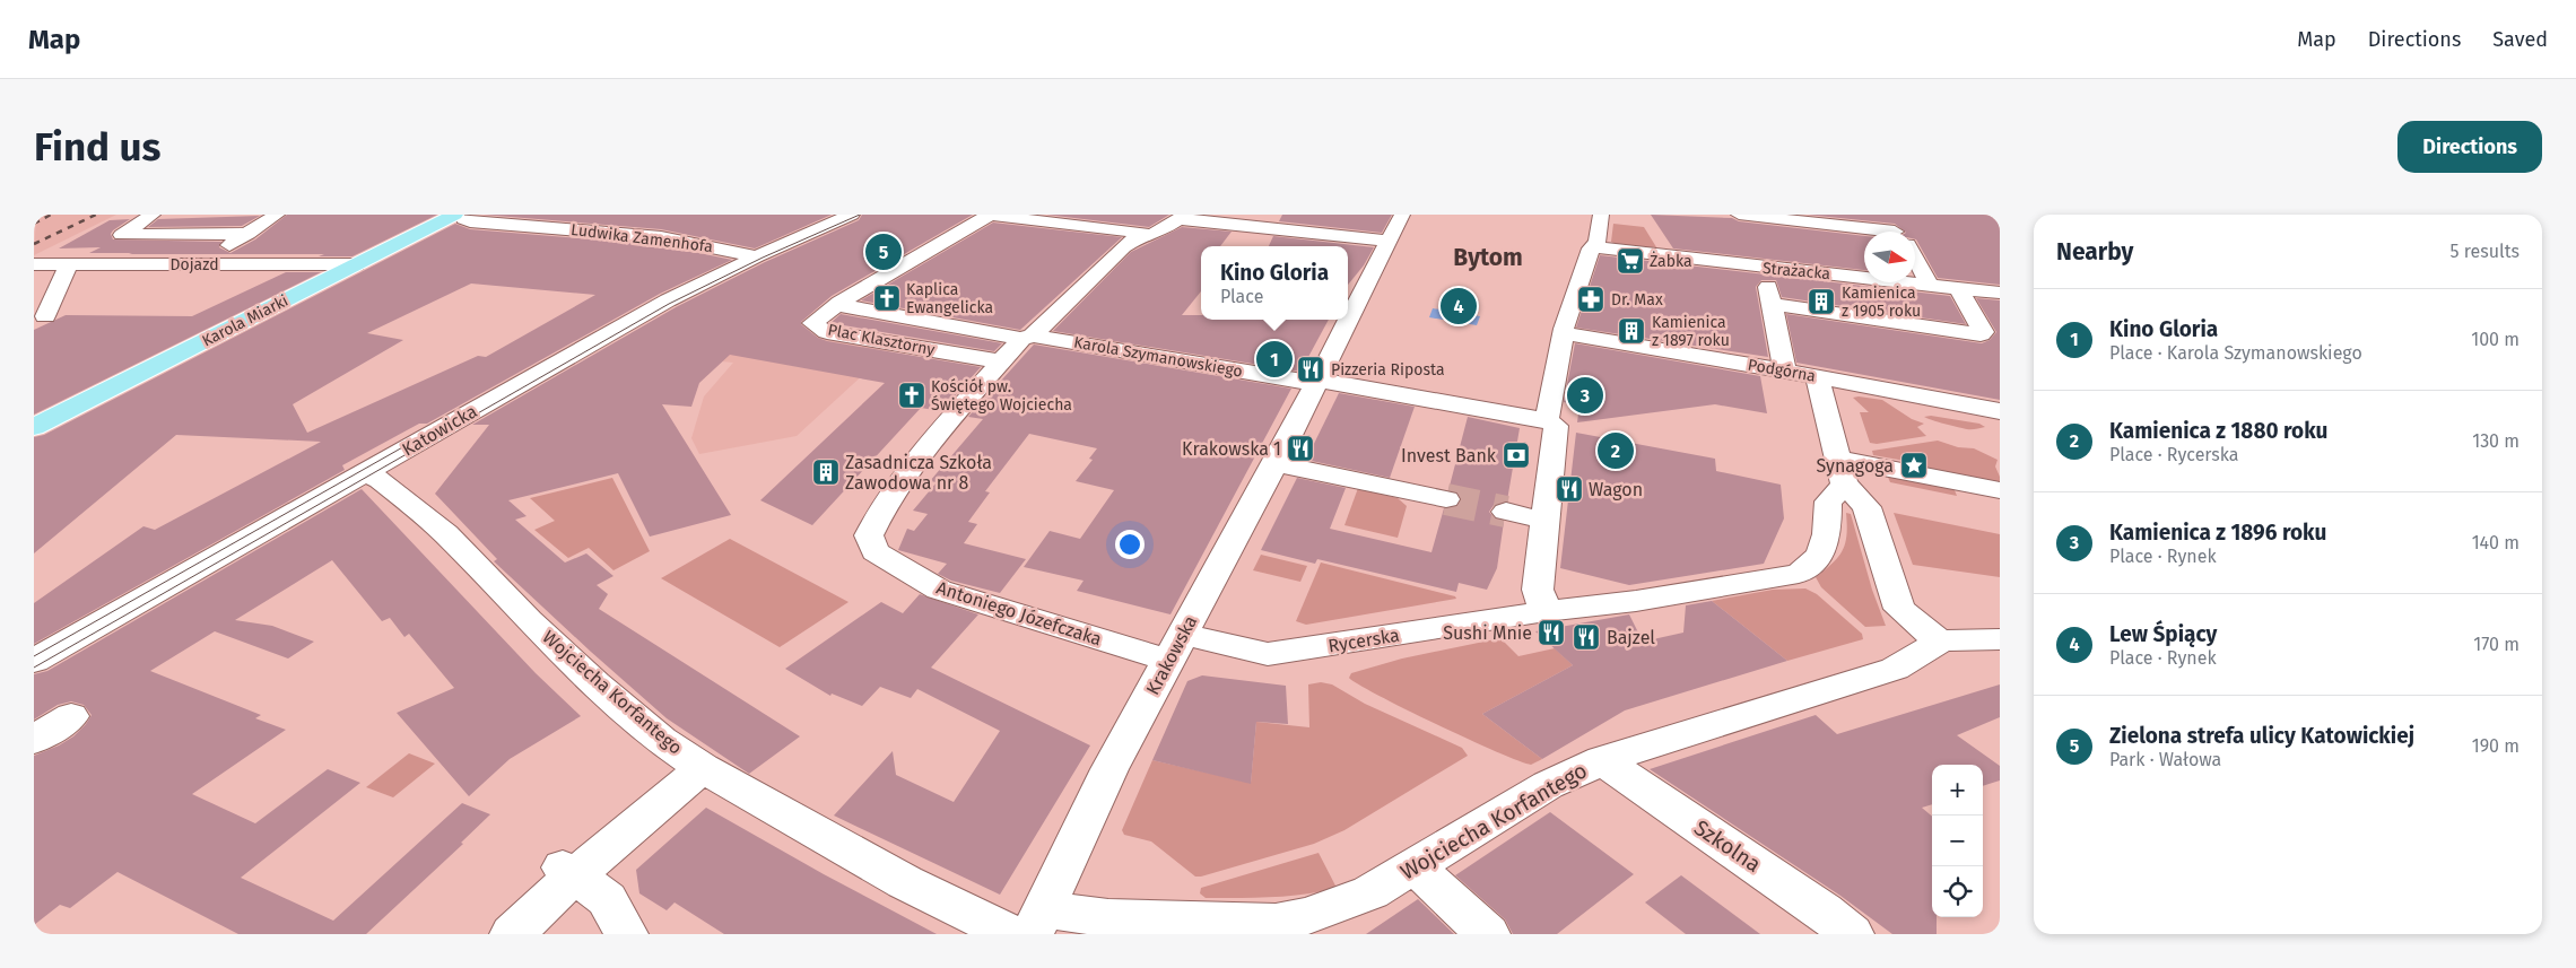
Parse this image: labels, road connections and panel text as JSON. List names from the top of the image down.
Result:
{
  "streets": {
    "main road": ["Karola Miarki"],
    "street": [
      "Ludwika Zamenhofa",
      "Dojazd",
      "Strażacka",
      "Plac Klasztorny",
      "Karola Szymanowskiego",
      "Podgórna",
      "Katowicka",
      "Antoniego Józefczaka",
      "Rycerska",
      "Krakowska",
      "Wojciecha Korfantego",
      "Szkolna"
    ]
  },
  "crossings": [
    ["Ludwika Zamenhofa", "Katowicka"],
    ["Dojazd", "Karola Miarki"],
    ["Plac Klasztorny", "Karola Szymanowskiego"],
    ["Plac Klasztorny", "Antoniego Józefczaka"],
    ["Karola Szymanowskiego", "Antoniego Józefczaka"],
    ["Karola Szymanowskiego", "Krakowska"],
    ["Katowicka", "Wojciecha Korfantego"],
    ["Antoniego Józefczaka", "Rycerska"],
    ["Antoniego Józefczaka", "Krakowska"],
    ["Rycerska", "Krakowska"],
    ["Krakowska", "Wojciecha Korfantego"],
    ["Wojciecha Korfantego", "Szkolna"]
  ],
  "districts": ["Bytom"],
  "places": {
    "supermarket": ["Żabka"],
    "church": ["Kaplica Ewangelicka", "Kościół pw. Świętego Wojciecha"],
    "pharmacy": ["Dr. Max"],
    "building": ["Kamienica z 1905 roku", "Kamienica z 1897 roku", "Zasadnicza Szkoła Zawodowa nr 8"],
    "restaurant": [
      "Pizzeria Riposta",
      "Krakowska 1",
      "Wagon",
      "Sushi Mnie",
      "Bajzel"
    ],
    "bank": ["Invest Bank"],
    "place": ["Synagoga"]
  },
  "north": "right",
  "page": {
    "header": "Map",
    "nav": ["Map", "Directions", "Saved"],
    "buttons": "Directions",
    "title": "Find us",
    "heading": ["Nearby", "5 results"],
    "pins": [
      "5",
      "4",
      "1",
      "3",
      "2"
    ],
    "popup": ["Kino Gloria", "Place"],
    "list": [
      {
        "mark": "1",
        "name": "Kino Gloria",
        "note": "Place · Karola Szymanowskiego",
        "value": "100 m"
      },
      {
        "mark": "2",
        "name": "Kamienica z 1880 roku",
        "note": "Place · Rycerska",
        "value": "130 m"
      },
      {
        "mark": "3",
        "name": "Kamienica z 1896 roku",
        "note": "Place · Rynek",
        "value": "140 m"
      },
      {
        "mark": "4",
        "name": "Lew Śpiący",
        "note": "Place · Rynek",
        "value": "170 m"
      },
      {
        "mark": "5",
        "name": "Zielona strefa ulicy Katowickiej",
        "note": "Park · Wałowa",
        "value": "190 m"
      }
    ],
    "map_buttons": ["+", "−"]
  }
}
